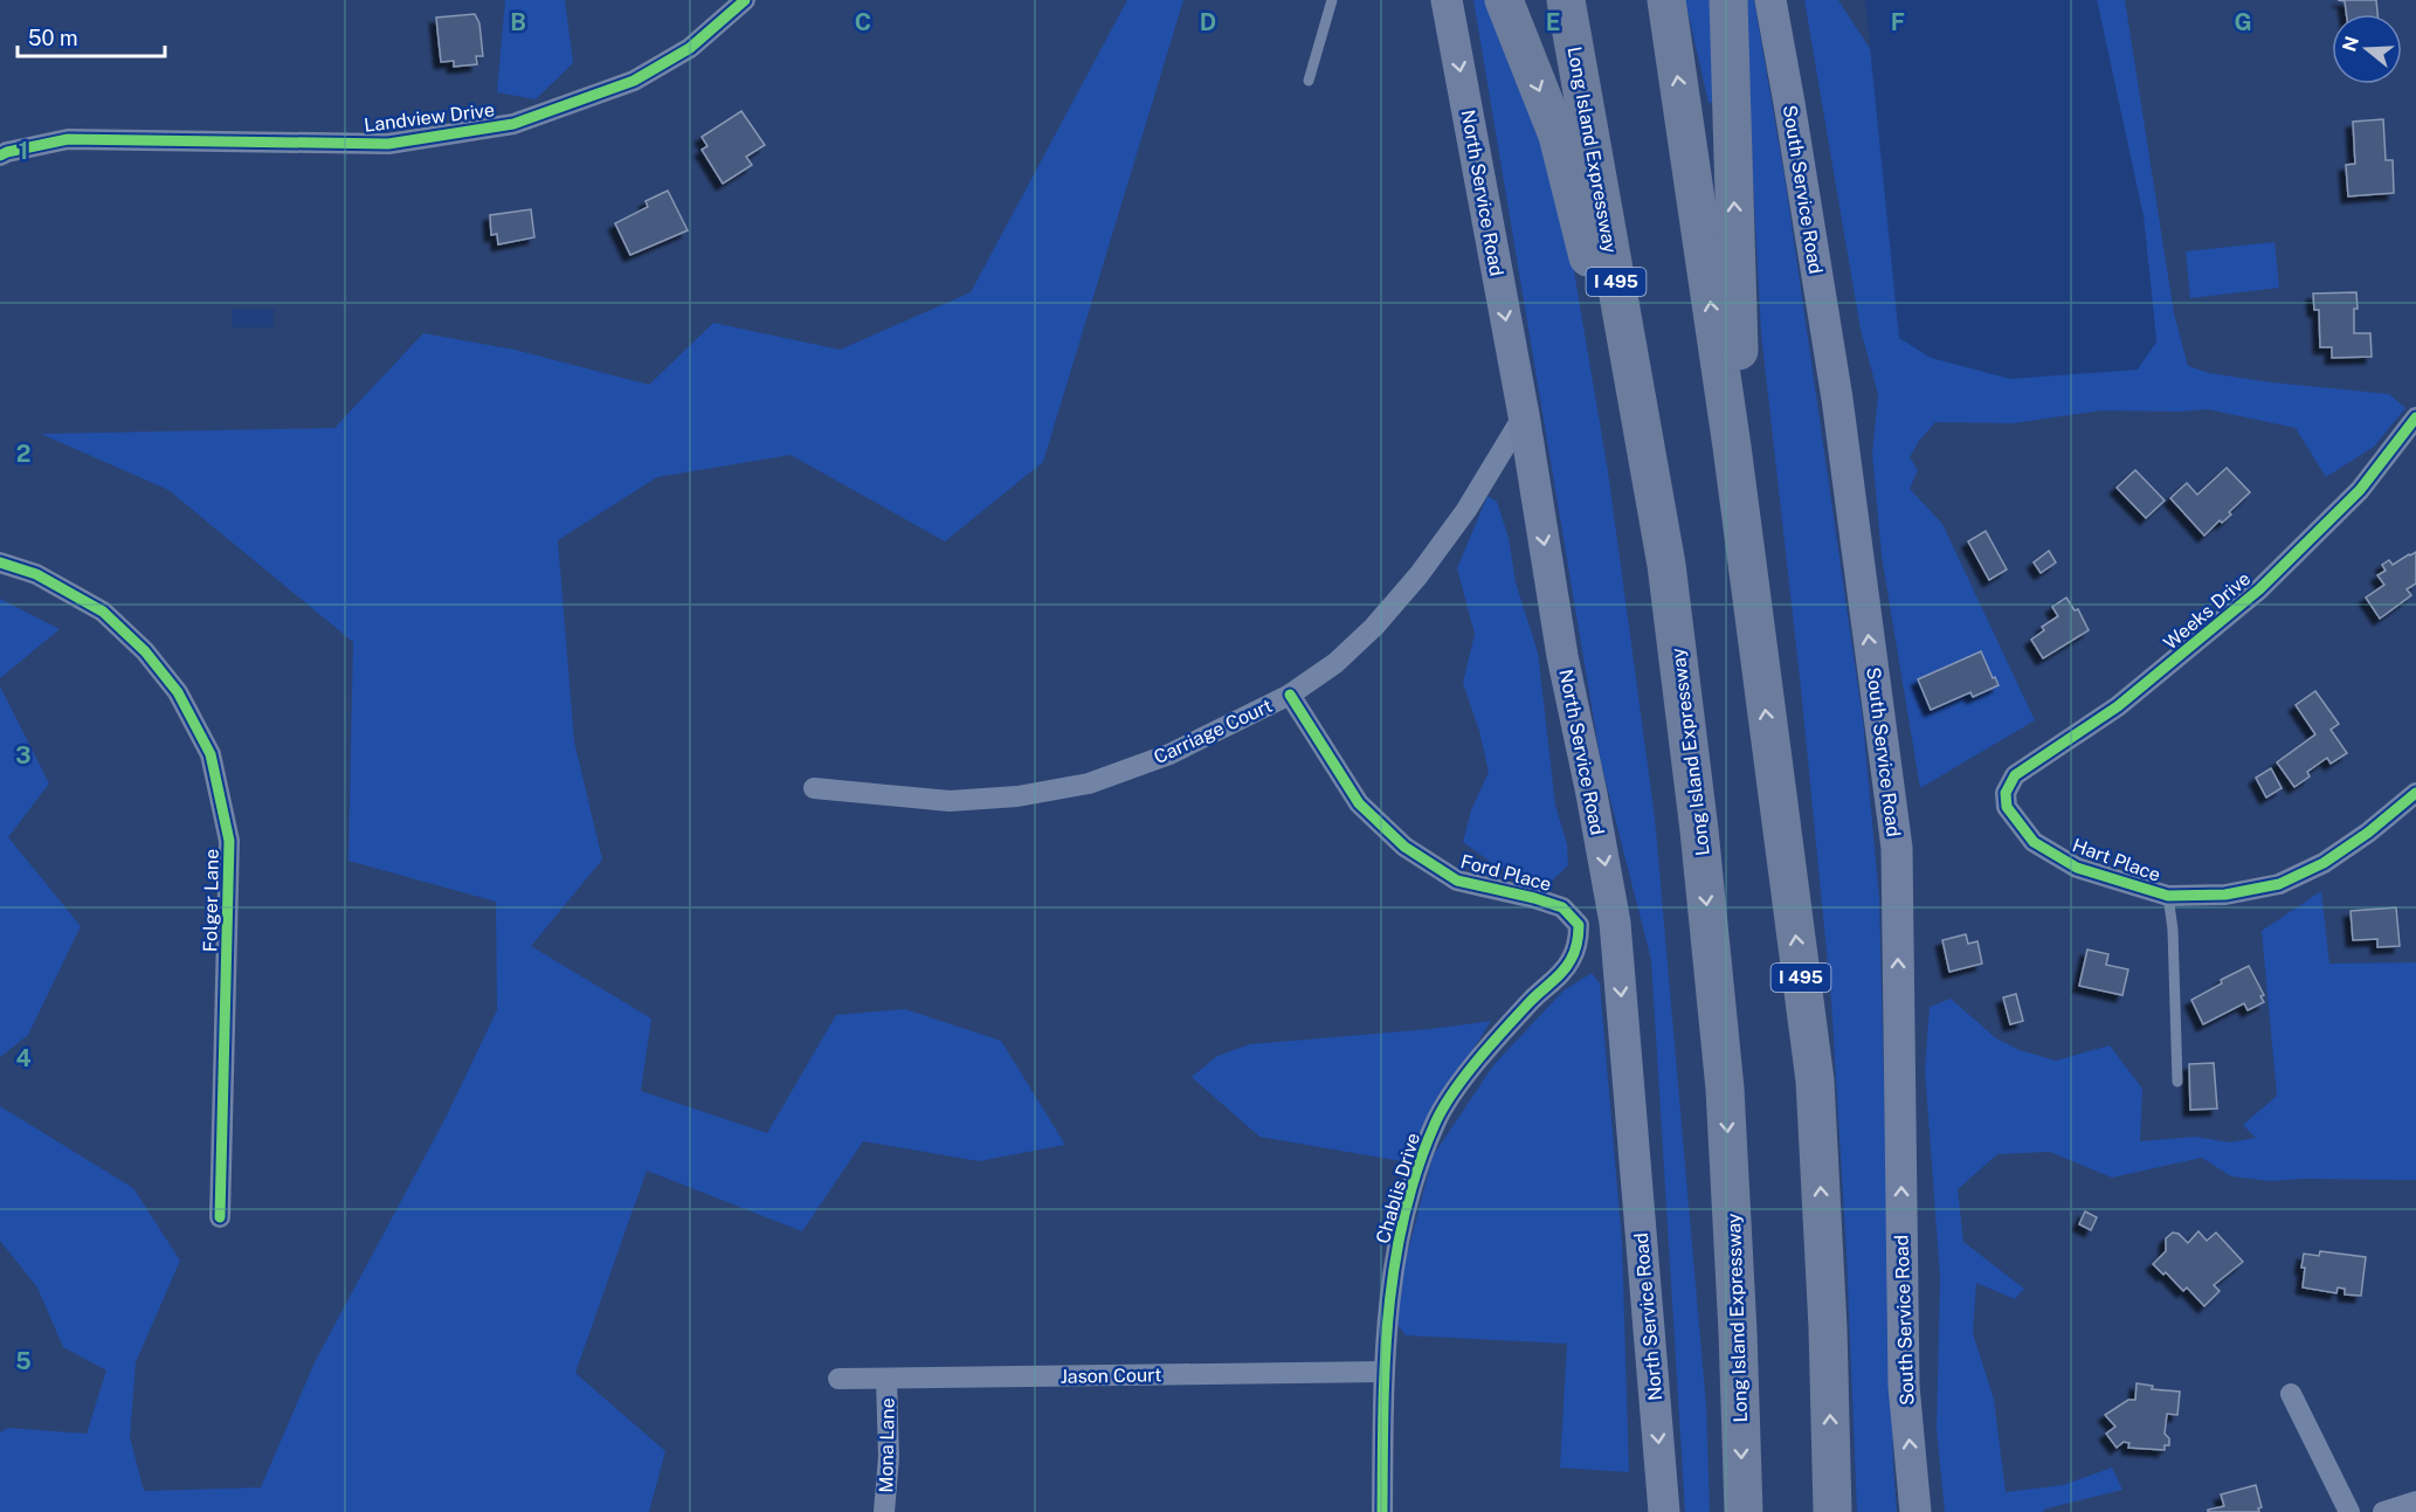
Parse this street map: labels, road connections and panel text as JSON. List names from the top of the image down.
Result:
{
  "streets": {
    "highway": ["Long Island Expressway", "I 495"],
    "main road": ["South Service Road", "North Service Road"],
    "street": [
      "Landview Drive",
      "Weeks Drive",
      "Carriage Court",
      "Hart Place",
      "Ford Place",
      "Folger Lane",
      "Chablis Drive",
      "Jason Court",
      "Mona Lane"
    ]
  },
  "crossings": [
    ["North Service Road", "Carriage Court"],
    ["Weeks Drive", "Hart Place"],
    ["Carriage Court", "Ford Place"],
    ["Ford Place", "Chablis Drive"],
    ["Chablis Drive", "Jason Court"],
    ["Jason Court", "Mona Lane"]
  ],
  "one_way": ["South Service Road", "North Service Road"],
  "scale_bar": "50 m",
  "north": "left",
  "grid": {
    "columns": [
      "B",
      "C",
      "D",
      "E",
      "F",
      "G"
    ],
    "rows": [
      "1",
      "2",
      "3",
      "4",
      "5"
    ]
  }
}
